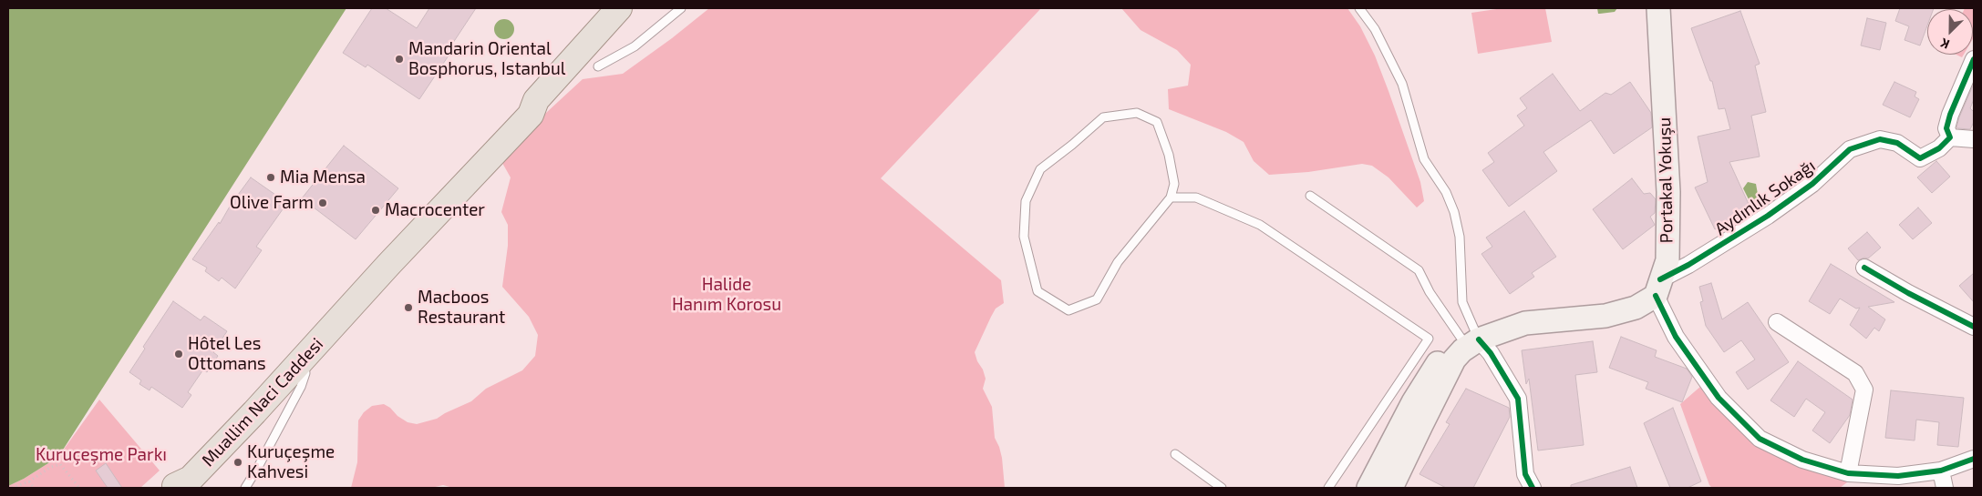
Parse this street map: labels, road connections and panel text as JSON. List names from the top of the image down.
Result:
{
  "streets": {
    "main road": ["Portakal Yokuşu", "Muallim Naci Caddesi"],
    "street": ["Aydınlık Sokağı"]
  },
  "crossings": [
    ["Portakal Yokuşu", "Aydınlık Sokağı"]
  ],
  "parks": ["Halide Hanım Korosu", "Kuruçeşme Parkı"],
  "places": [
    "Mandarin Oriental Bosphorus, Istanbul",
    "Mia Mensa",
    "Olive Farm",
    "Macrocenter",
    "Macboos Restaurant",
    "Hôtel Les Ottomans",
    "Kuruçeşme Kahvesi"
  ],
  "north": "bottom left"
}
